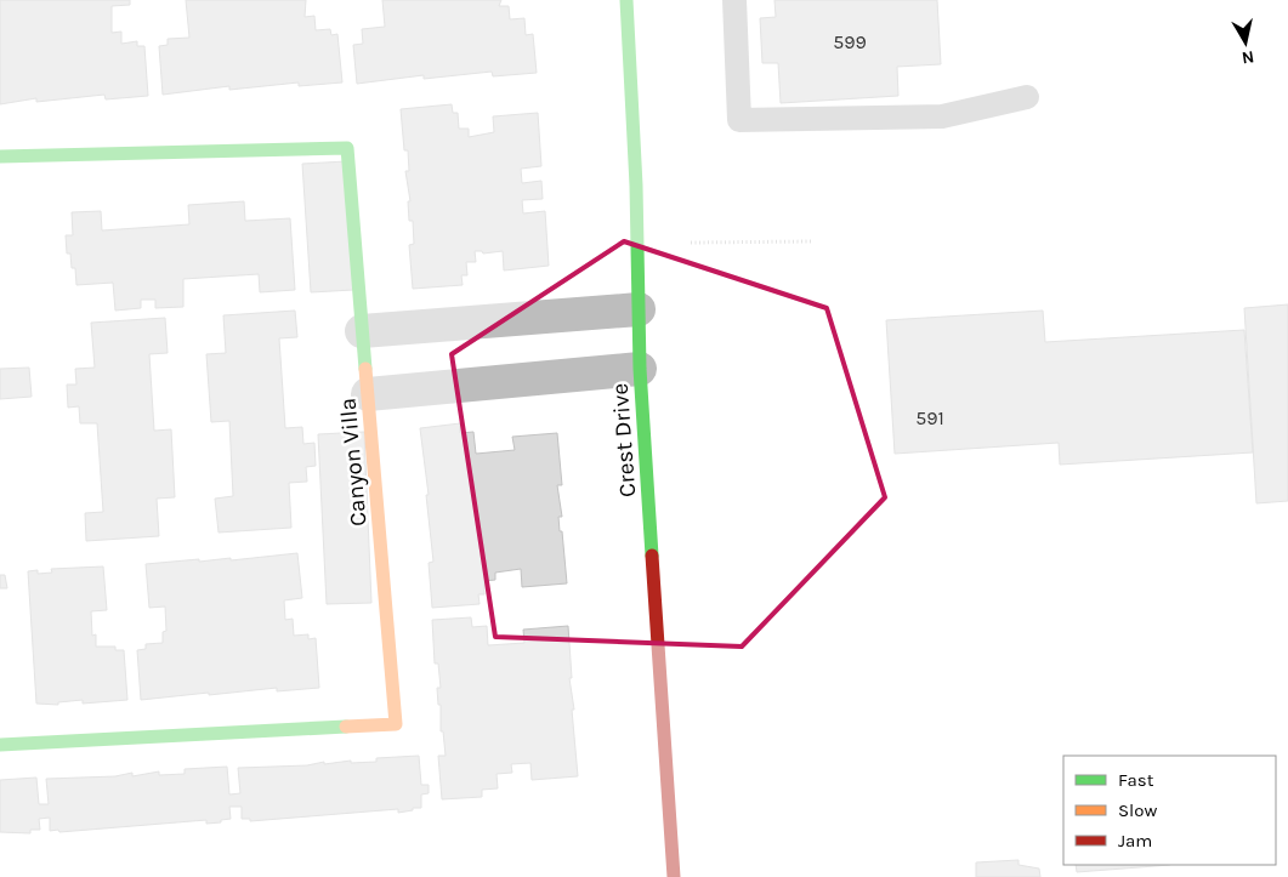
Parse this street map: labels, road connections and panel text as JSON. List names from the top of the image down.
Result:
{
  "streets": {
    "street": ["Crest Drive", "Canyon Villa"]
  },
  "house_numbers": ["599", "591"],
  "legend": ["Fast", "Slow", "Jam"],
  "north": "bottom"
}
